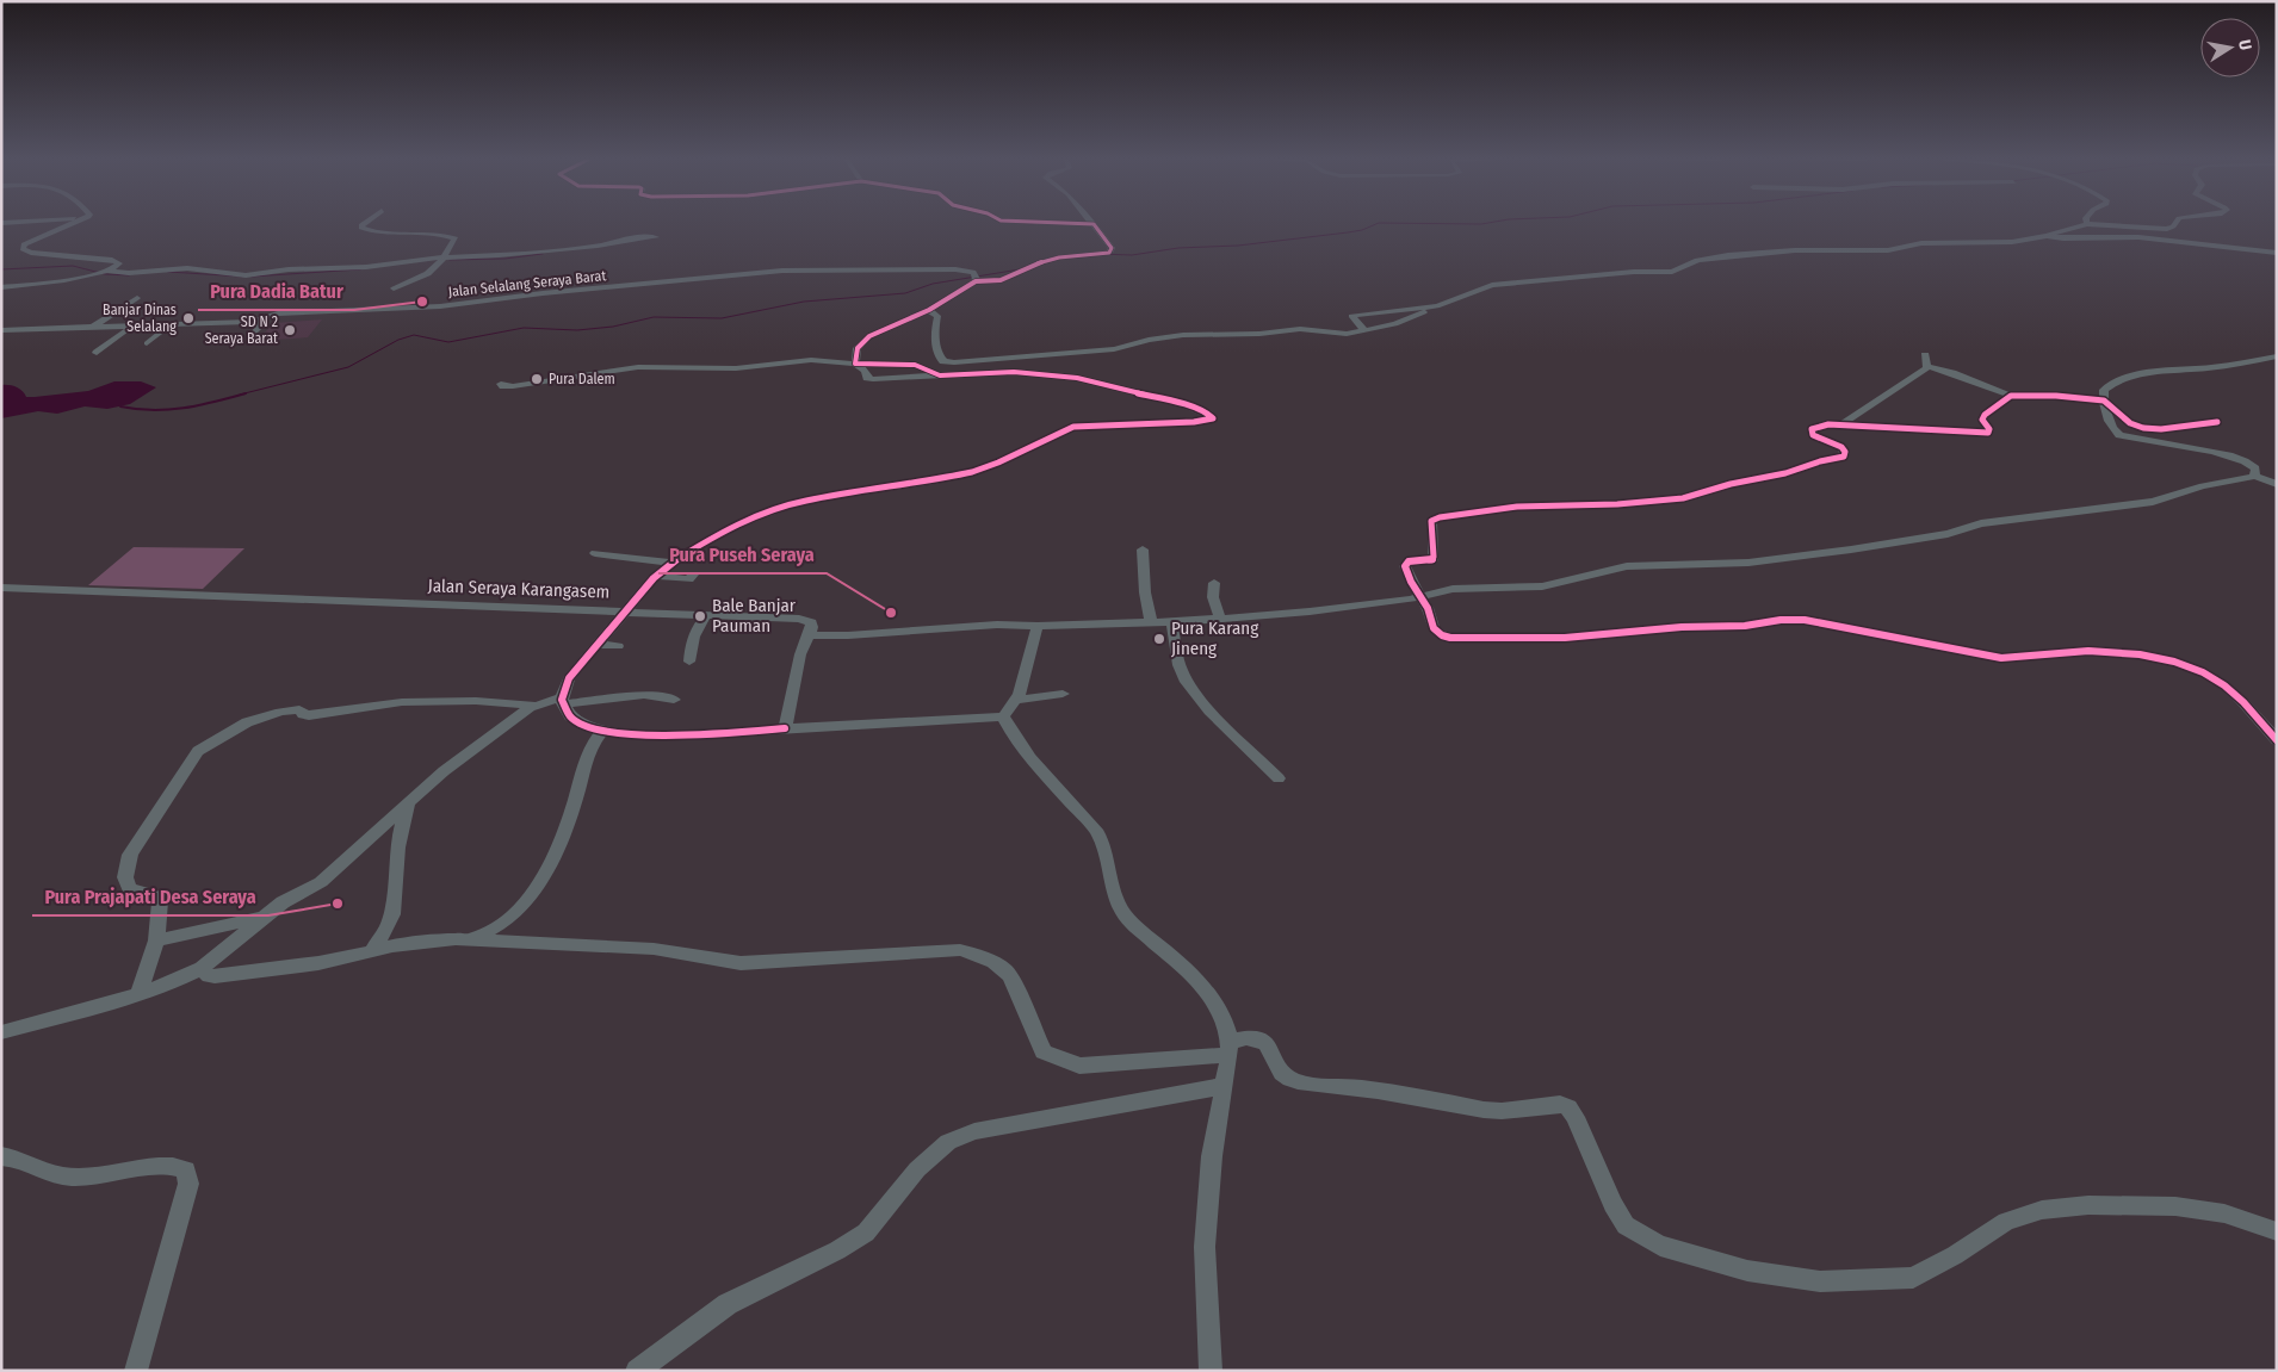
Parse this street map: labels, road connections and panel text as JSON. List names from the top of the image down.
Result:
{
  "streets": {
    "street": ["Jalan Selalang Seraya Barat", "Jalan Seraya Karangasem"]
  },
  "places": [
    "Pura Dadia Batur",
    "Banjar Dinas Selalang",
    "SD N 2 Seraya Barat",
    "Pura Dalem",
    "Pura Puseh Seraya",
    "Bale Banjar Pauman",
    "Pura Karang Jineng",
    "Pura Prajapati Desa Seraya"
  ],
  "north": "right"
}
